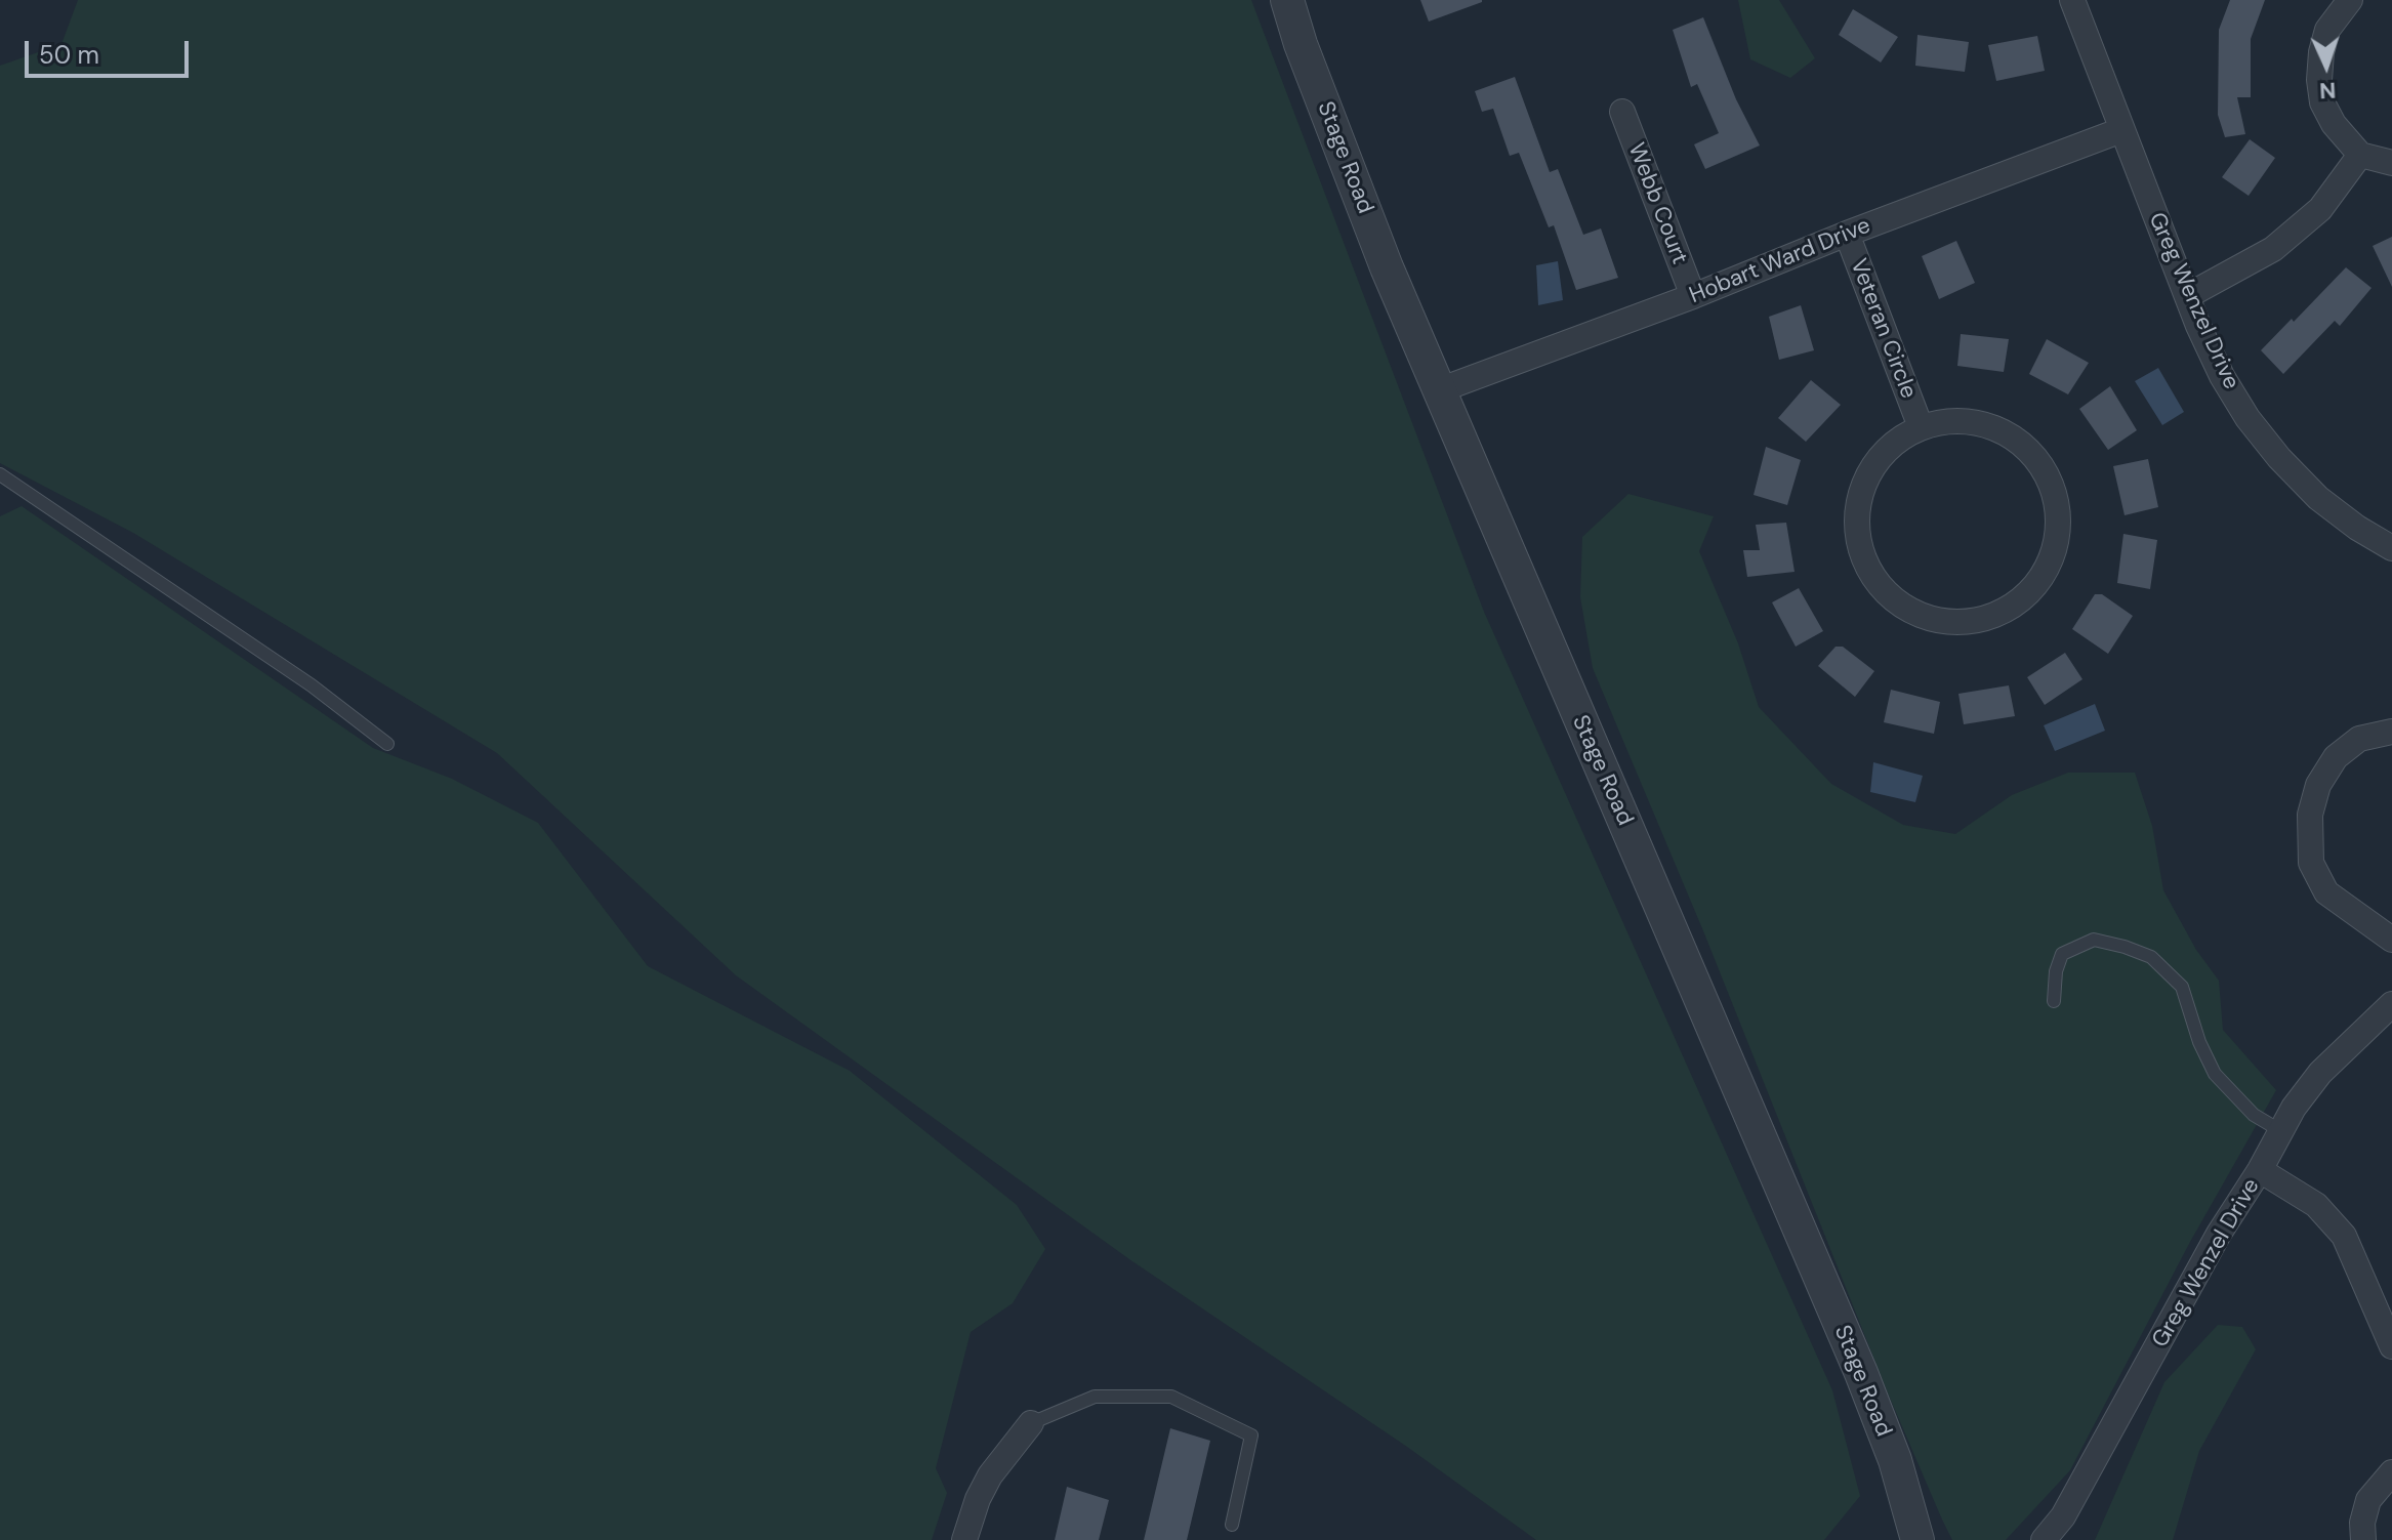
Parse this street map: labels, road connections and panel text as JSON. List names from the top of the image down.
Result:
{
  "streets": {
    "street": [
      "Stage Road",
      "Webb Court",
      "Hobart Ward Drive",
      "Greg Wenzel Drive",
      "Veteran Circle"
    ]
  },
  "crossings": [
    ["Stage Road", "Hobart Ward Drive"],
    ["Webb Court", "Hobart Ward Drive"],
    ["Hobart Ward Drive", "Greg Wenzel Drive"],
    ["Hobart Ward Drive", "Veteran Circle"]
  ],
  "scale_bar": "50 m",
  "north": "bottom"
}
